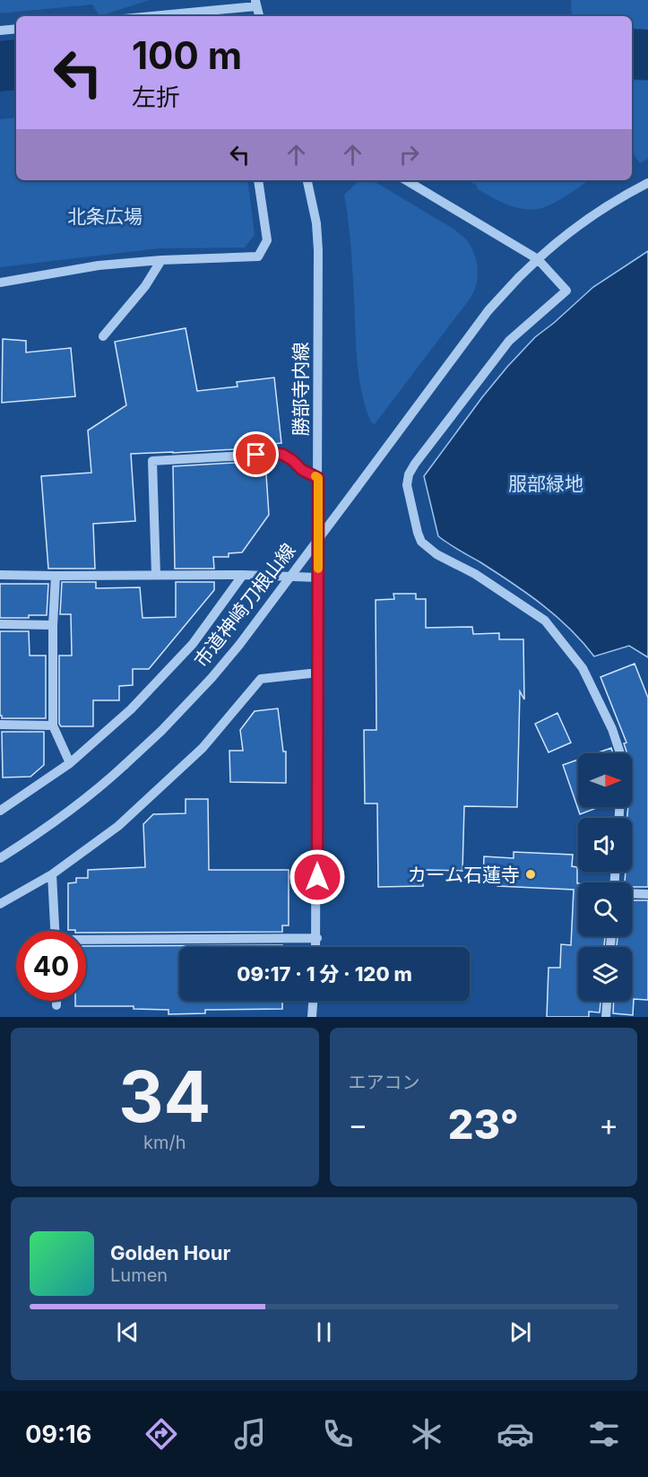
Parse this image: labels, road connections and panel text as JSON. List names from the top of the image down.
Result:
{
  "streets": {
    "street": ["勝部寺内線", "市道神崎刀根山線"]
  },
  "parks": ["北条広場", "服部緑地"],
  "places": ["カーム石蓮寺"],
  "north": "right",
  "page": {
    "turn": ["100 m", "左折"],
    "limit": "40",
    "trip": "09:17 · 1 分 · 120 m",
    "tile": [
      ["34", "km/h"],
      "エアコン"
    ],
    "heat": ["−", "23°", "+"],
    "song": ["Golden Hour", "Lumen"],
    "tabs": "09:16"
  }
}
